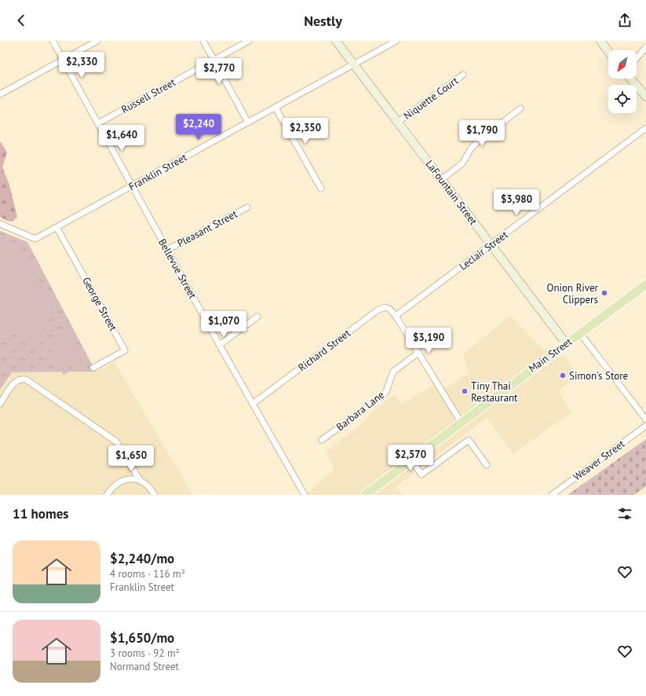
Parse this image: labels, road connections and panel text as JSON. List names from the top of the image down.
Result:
{
  "streets": {
    "main road": ["Main Street"],
    "street": [
      "Russell Street",
      "Niquette Court",
      "Franklin Street",
      "LaFountain Street",
      "Pleasant Street",
      "Leclair Street",
      "Bellevue Street",
      "George Street",
      "Richard Street",
      "Barbara Lane",
      "Weaver Street"
    ]
  },
  "crossings": [
    ["Russell Street", "Bellevue Street"],
    ["Niquette Court", "LaFountain Street"],
    ["Franklin Street", "LaFountain Street"],
    ["Franklin Street", "Bellevue Street"],
    ["Franklin Street", "George Street"],
    ["LaFountain Street", "Leclair Street"],
    ["LaFountain Street", "Main Street"],
    ["Pleasant Street", "Bellevue Street"],
    ["Leclair Street", "Richard Street"],
    ["Bellevue Street", "Richard Street"]
  ],
  "places": ["Onion River Clippers", "Simon's Store", "Tiny Thai Restaurant"],
  "north": "bottom left",
  "page": {
    "header": "Nestly",
    "price": [
      "$2,330",
      "$2,770",
      "$2,240",
      "$2,350",
      "$1,790",
      "$1,640",
      "$3,980",
      "$1,070",
      "$3,190",
      "$2,570",
      "$1,650"
    ],
    "heading": "11 homes",
    "list": [
      {
        "name": "$2,240/mo",
        "note": "4 rooms · 116 m² · Franklin Street"
      },
      {
        "name": "$1,650/mo",
        "note": "3 rooms · 92 m² · Normand Street"
      }
    ]
  }
}
